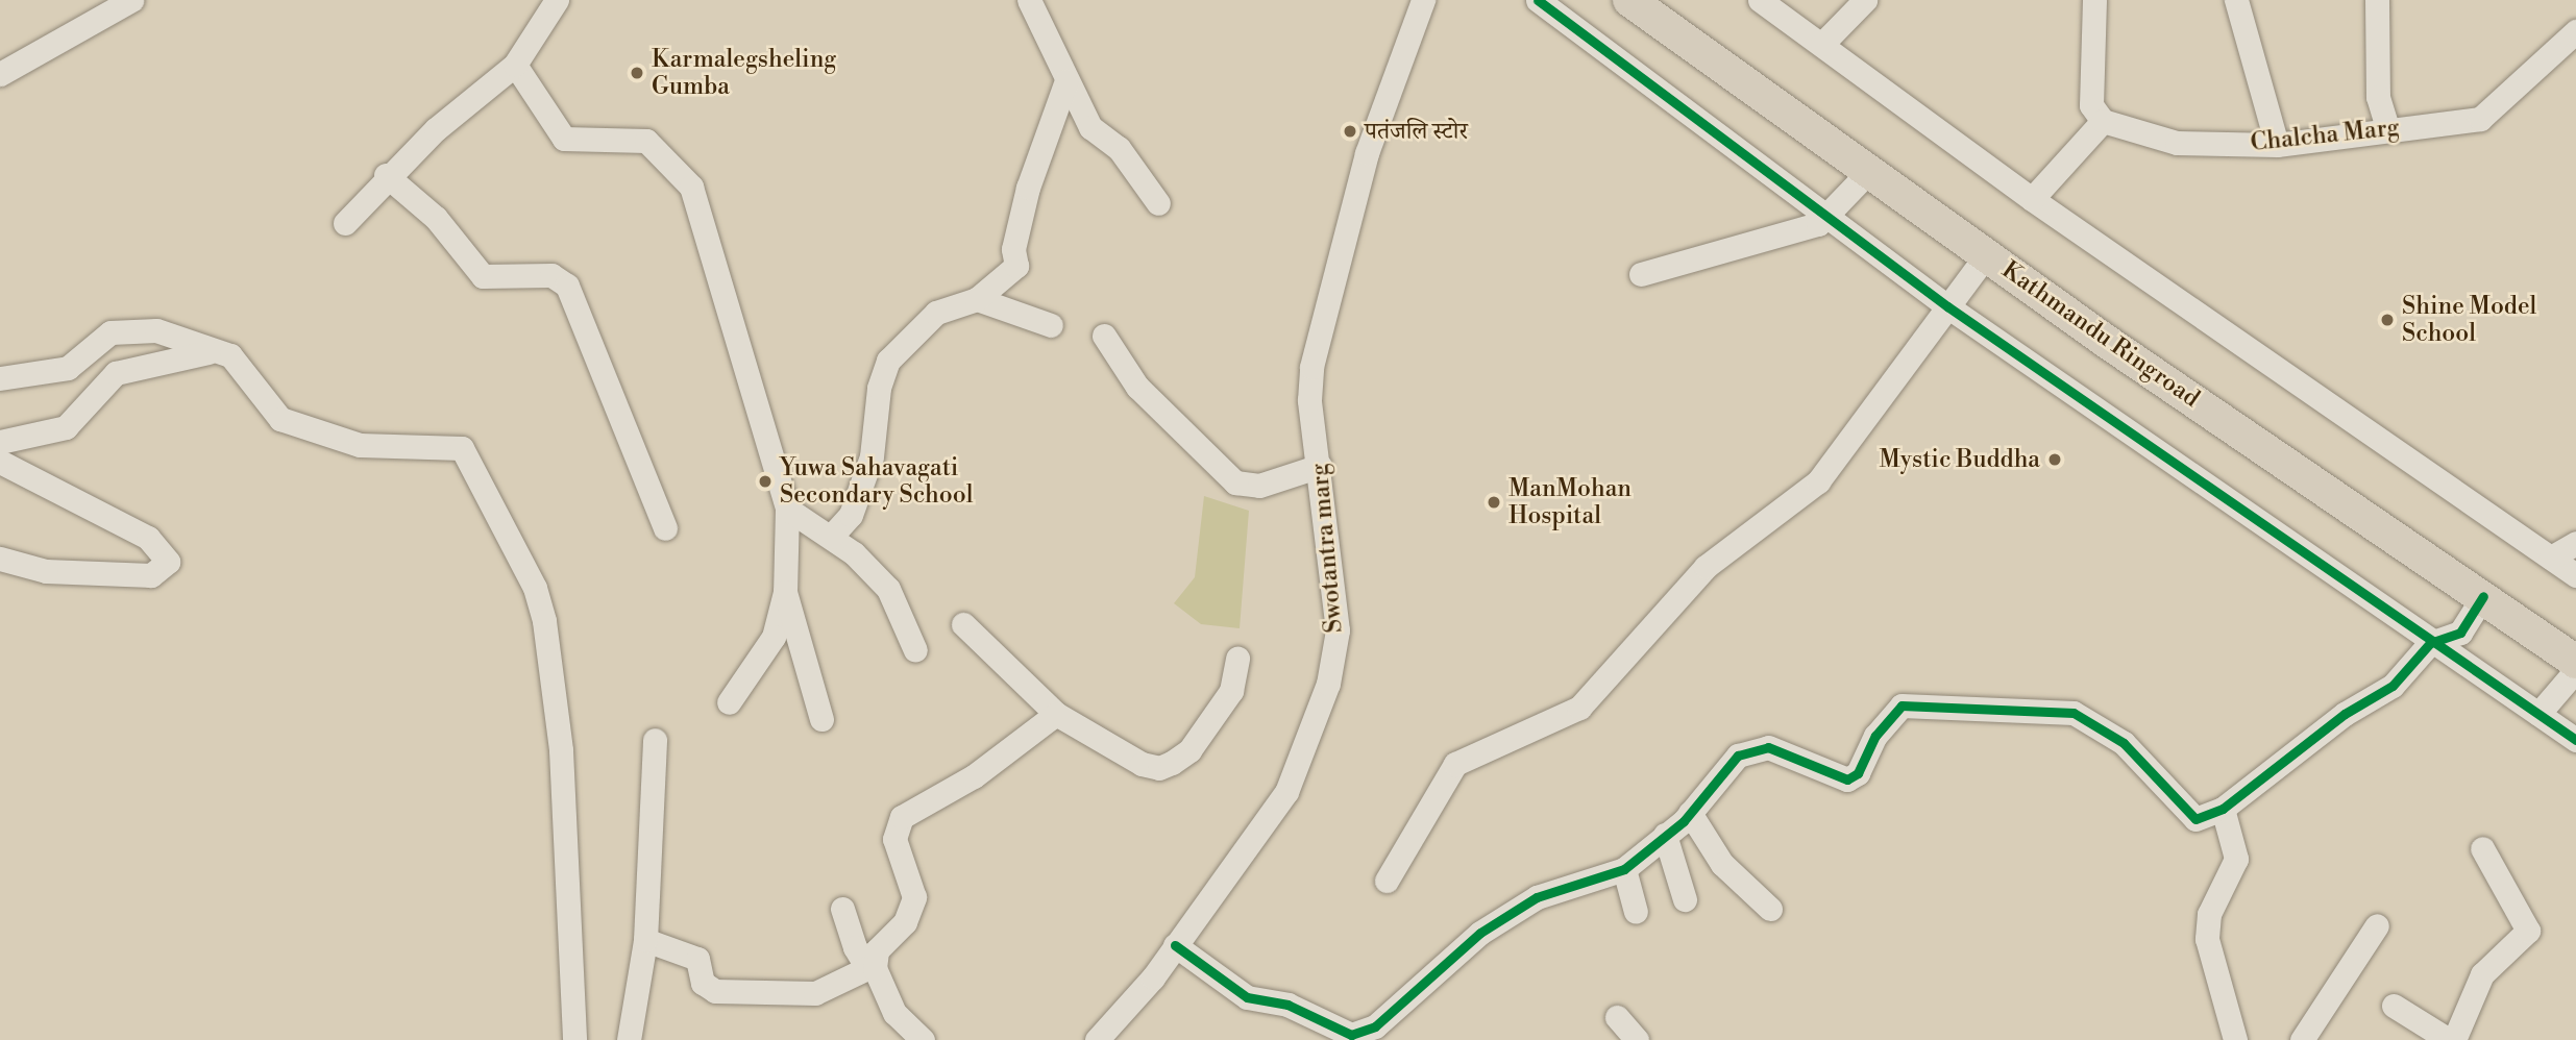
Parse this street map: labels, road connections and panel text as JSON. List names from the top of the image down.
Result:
{
  "streets": {
    "highway": ["Kathmandu Ringroad"],
    "street": ["Chalcha Marg", "Swotantra marg"]
  },
  "places": [
    "Karmalegsheling Gumba",
    "पतंजलि स्टोर",
    "Shine Model School",
    "Mystic Buddha",
    "Yuwa Sahavagati Secondary School",
    "ManMohan Hospital"
  ]
}
